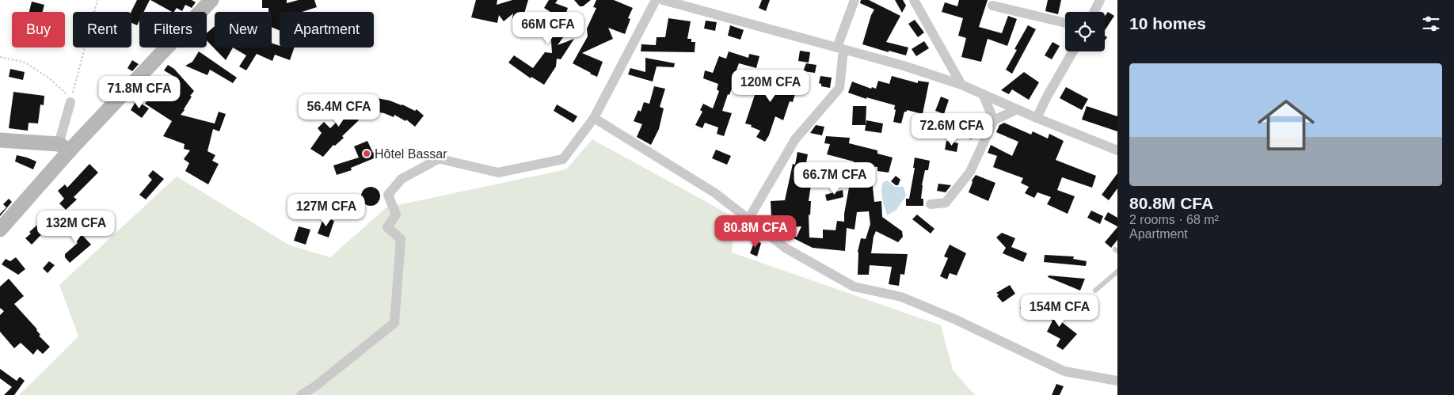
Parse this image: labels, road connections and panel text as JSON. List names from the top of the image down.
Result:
{
  "places": ["Hôtel Bassar"],
  "page": {
    "heading": "10 homes",
    "price": [
      "66M CFA",
      "120M CFA",
      "71.8M CFA",
      "56.4M CFA",
      "72.6M CFA",
      "66.7M CFA",
      "127M CFA",
      "132M CFA",
      "80.8M CFA",
      "154M CFA"
    ],
    "chip": [
      "Buy",
      "Rent",
      "Filters",
      "New",
      "Apartment"
    ],
    "list": [
      {
        "name": "80.8M CFA",
        "note": "2 rooms · 68 m² · Apartment"
      }
    ]
  }
}
